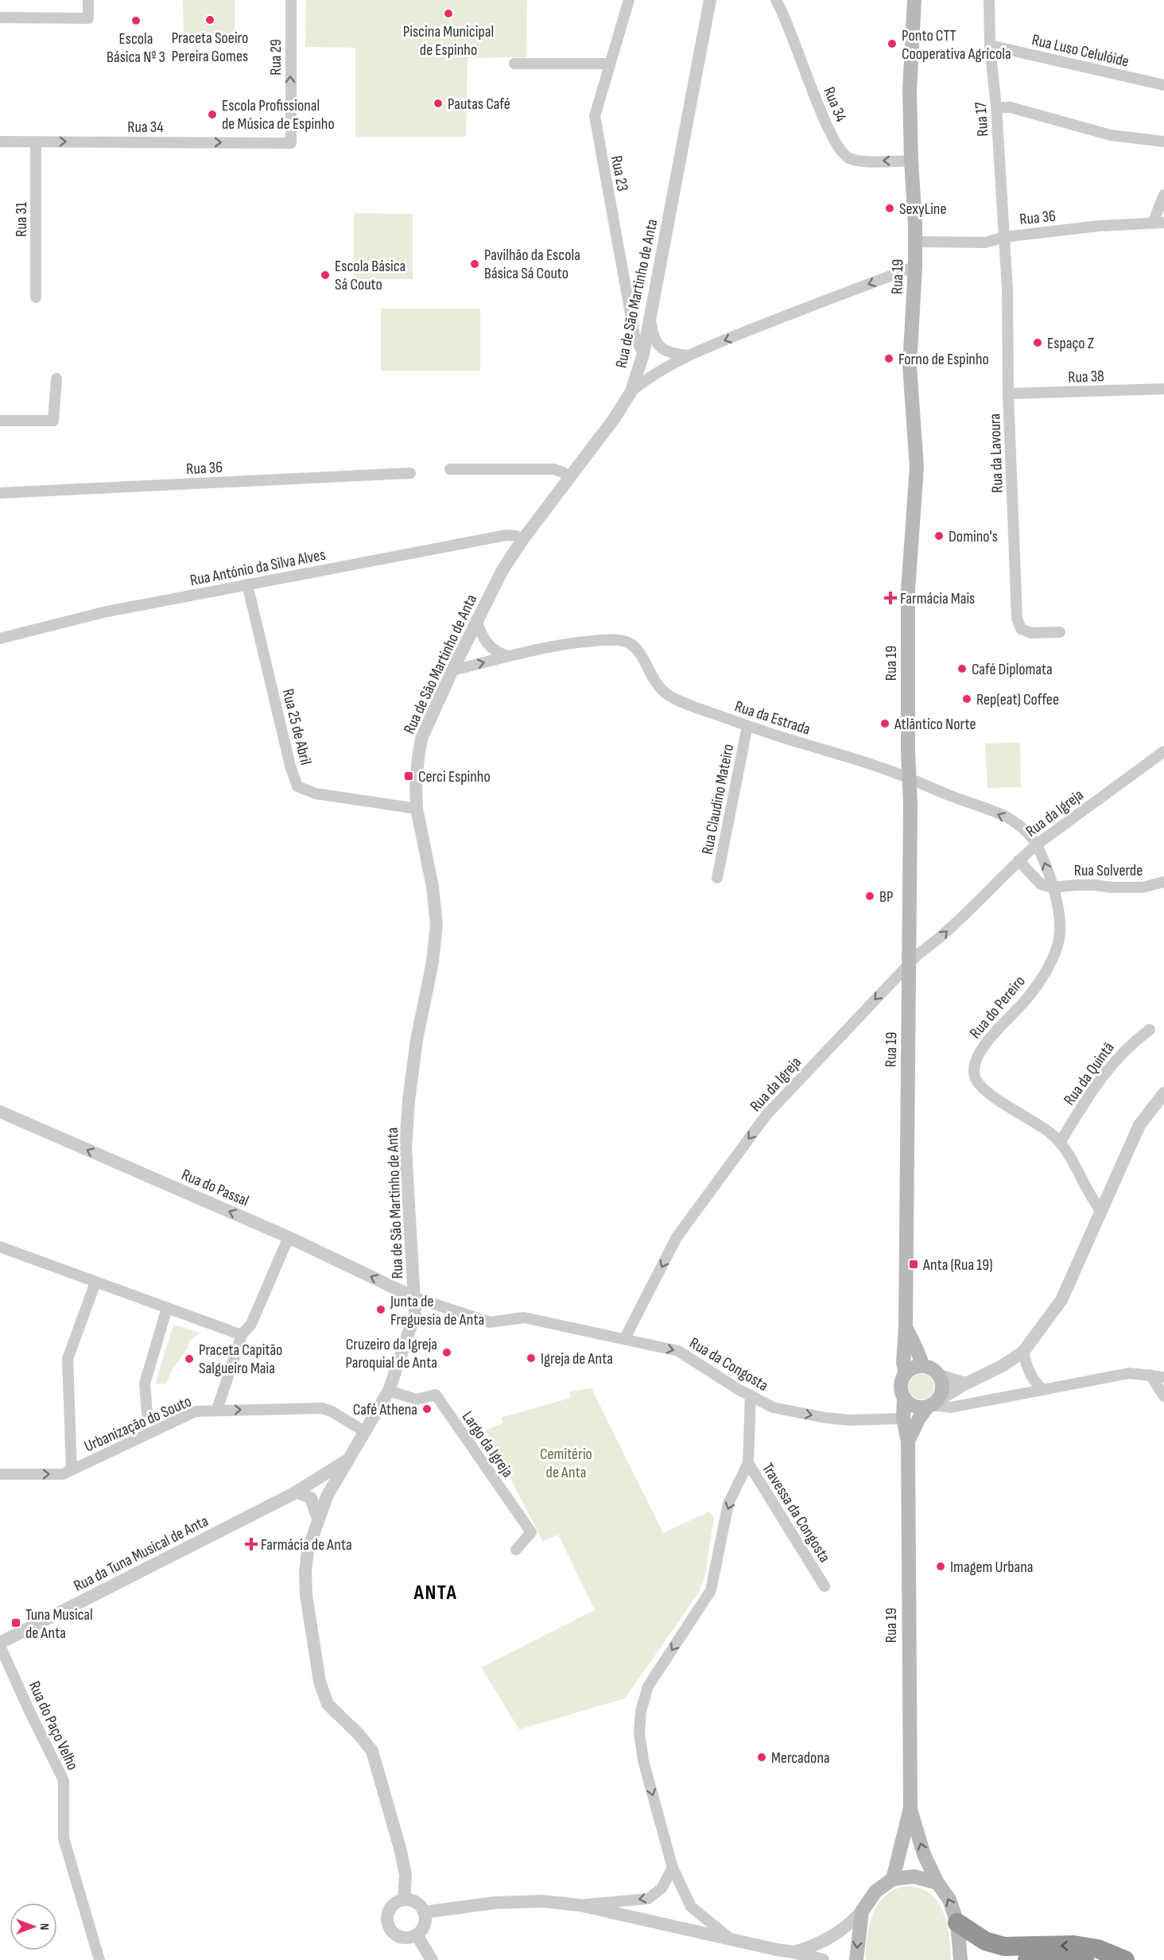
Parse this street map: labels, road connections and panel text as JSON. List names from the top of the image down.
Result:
{
  "streets": {
    "main road": ["Rua 19"],
    "street": [
      "Rua Luso Celulóide",
      "Rua 29",
      "Rua 34",
      "Rua 17",
      "Rua 23",
      "Rua 36",
      "Rua 31",
      "Rua de São Martinho de Anta",
      "Rua 38",
      "Rua da Lavoura",
      "Rua António da Silva Alves",
      "Rua da Estrada",
      "Rua 25 de Abril",
      "Rua Claudino Mateiro",
      "Rua da Igreja",
      "Rua Solverde",
      "Rua do Pereiro",
      "Rua da Quintã",
      "Rua do Passal",
      "Rua da Congosta",
      "Urbanização do Souto",
      "Largo da Igreja",
      "Travessa da Congosta",
      "Rua da Tuna Musical de Anta",
      "Rua do Paço Velho"
    ]
  },
  "crossings": [
    ["Rua Luso Celulóide", "Rua 17"],
    ["Rua 29", "Rua 34"],
    ["Rua 34", "Rua 31"],
    ["Rua 34", "Rua 19"],
    ["Rua 17", "Rua 36"],
    ["Rua 17", "Rua da Lavoura"],
    ["Rua 23", "Rua de São Martinho de Anta"],
    ["Rua 36", "Rua 19"],
    ["Rua 36", "Rua da Lavoura"],
    ["Rua 19", "Rua da Estrada"],
    ["Rua 19", "Rua da Igreja"],
    ["Rua 19", "Rua da Congosta"],
    ["Rua de São Martinho de Anta", "Rua António da Silva Alves"],
    ["Rua de São Martinho de Anta", "Rua da Estrada"],
    ["Rua de São Martinho de Anta", "Rua 25 de Abril"],
    ["Rua de São Martinho de Anta", "Rua do Passal"],
    ["Rua de São Martinho de Anta", "Urbanização do Souto"],
    ["Rua de São Martinho de Anta", "Largo da Igreja"],
    ["Rua de São Martinho de Anta", "Rua da Tuna Musical de Anta"],
    ["Rua 38", "Rua da Lavoura"],
    ["Rua António da Silva Alves", "Rua 25 de Abril"],
    ["Rua da Estrada", "Rua Claudino Mateiro"],
    ["Rua da Estrada", "Rua da Igreja"],
    ["Rua da Estrada", "Rua do Pereiro"],
    ["Rua da Igreja", "Rua do Pereiro"],
    ["Rua da Igreja", "Rua da Congosta"],
    ["Rua Solverde", "Rua do Pereiro"],
    ["Rua do Pereiro", "Rua da Quintã"],
    ["Rua da Congosta", "Travessa da Congosta"]
  ],
  "one_way": ["Rua 29", "Rua da Congosta"],
  "districts": ["ANTA"],
  "parks": ["Cemitério de Anta"],
  "places": {
    "other": [
      "Piscina Municipal de Espinho",
      "Praceta Soeiro Pereira Gomes",
      "Escola Básica Nº 3",
      "Ponto CTT Cooperativa Agrícola",
      "Pautas Café",
      "Escola Profissional de Música de Espinho",
      "SexyLine",
      "Pavilhão da Escola Básica Sá Couto",
      "Escola Básica Sá Couto",
      "Espaço Z",
      "Forno de Espinho",
      "Domino's",
      "Café Diplomata",
      "Rep(eat) Coffee",
      "Atlântico Norte",
      "BP",
      "Junta de Freguesia de Anta",
      "Cruzeiro da Igreja Paroquial de Anta",
      "Igreja de Anta",
      "Praceta Capitão Salgueiro Maia",
      "Café Athena",
      "Imagem Urbana",
      "Mercadona"
    ],
    "health": ["Farmácia Mais", "Farmácia de Anta"],
    "transit": ["Cerci Espinho", "Anta (Rua 19)", "Tuna Musical de Anta"]
  },
  "north": "right"
}
